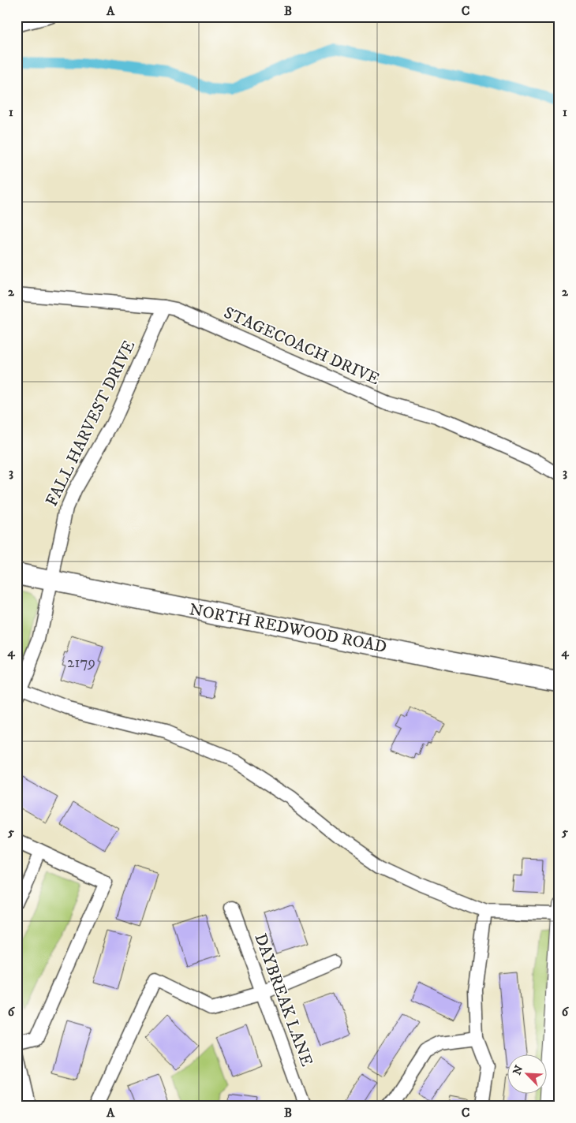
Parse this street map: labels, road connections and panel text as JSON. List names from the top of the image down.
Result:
{
  "streets": {
    "main road": ["NORTH REDWOOD ROAD"],
    "street": ["STAGECOACH DRIVE", "FALL HARVEST DRIVE", "DAYBREAK LANE"]
  },
  "crossings": [
    ["STAGECOACH DRIVE", "FALL HARVEST DRIVE"],
    ["FALL HARVEST DRIVE", "NORTH REDWOOD ROAD"]
  ],
  "house_numbers": ["2179"],
  "north": "top left",
  "grid": {
    "columns": ["A", "B", "C"],
    "rows": [
      "1",
      "2",
      "3",
      "4",
      "5",
      "6"
    ]
  }
}
